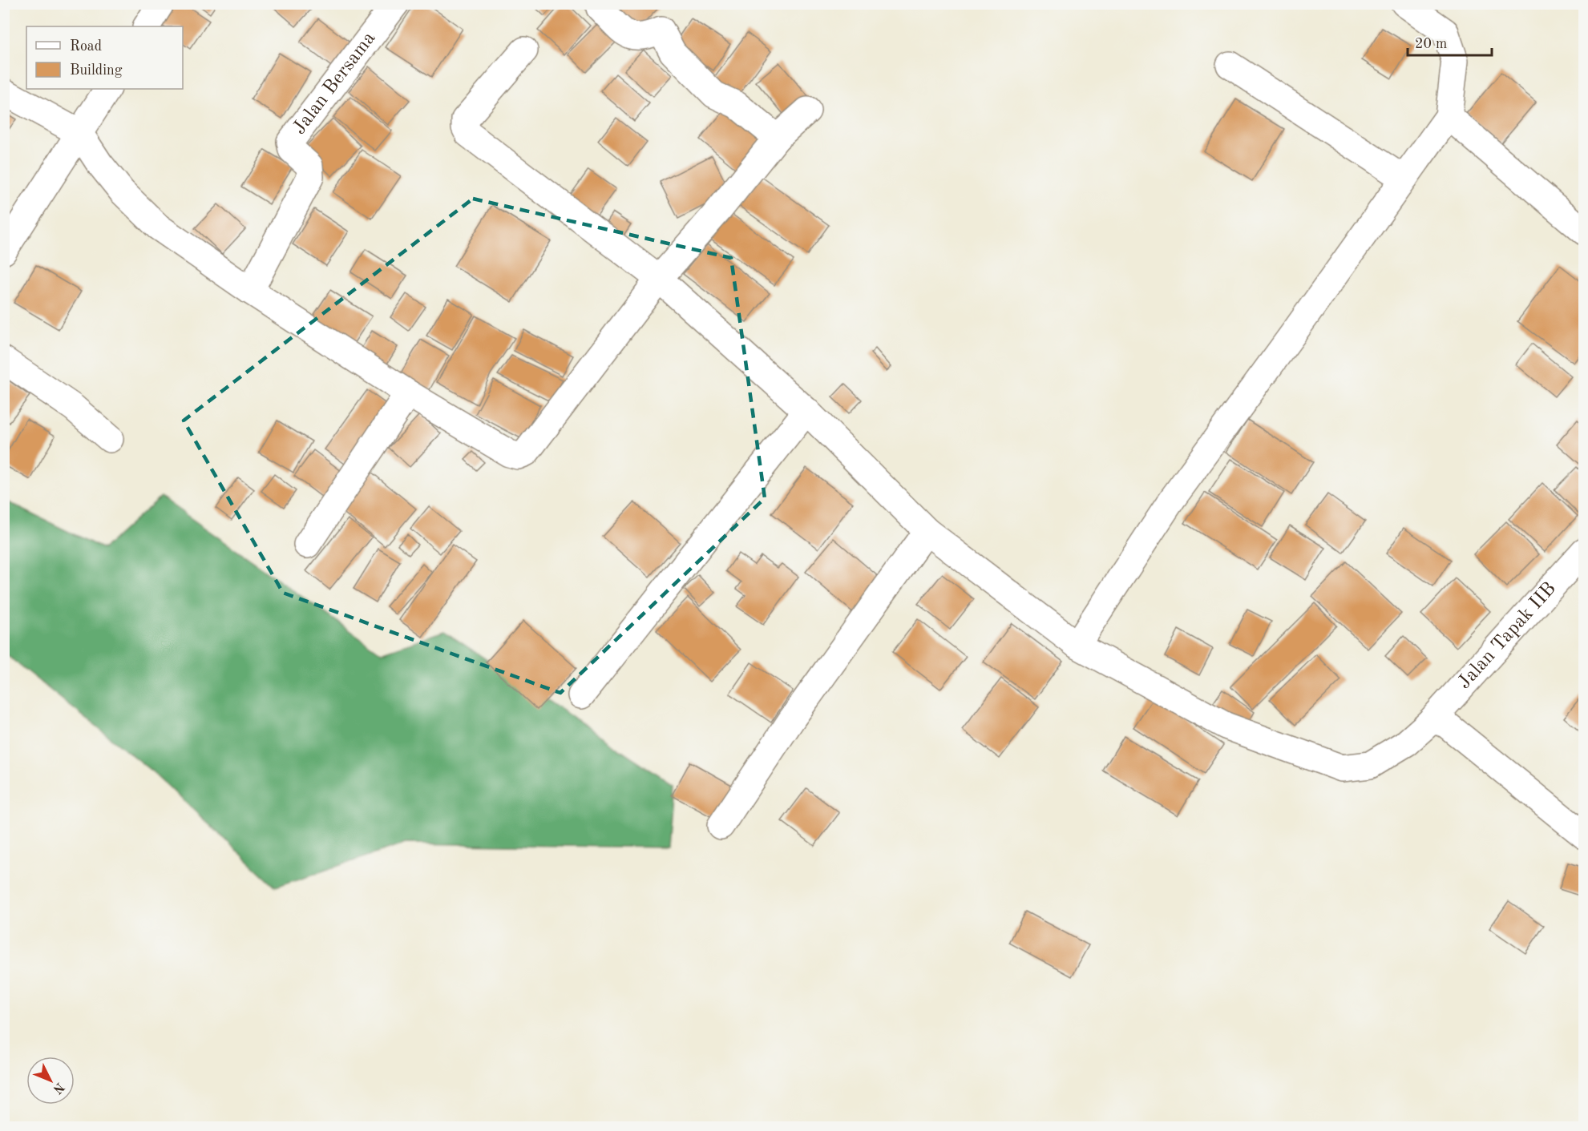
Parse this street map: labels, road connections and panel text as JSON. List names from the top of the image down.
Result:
{
  "streets": {
    "street": ["Jalan Bersama", "Jalan Tapak IIB"]
  },
  "legend": ["Road", "Building"],
  "scale_bar": "20 m",
  "north": "bottom right"
}
